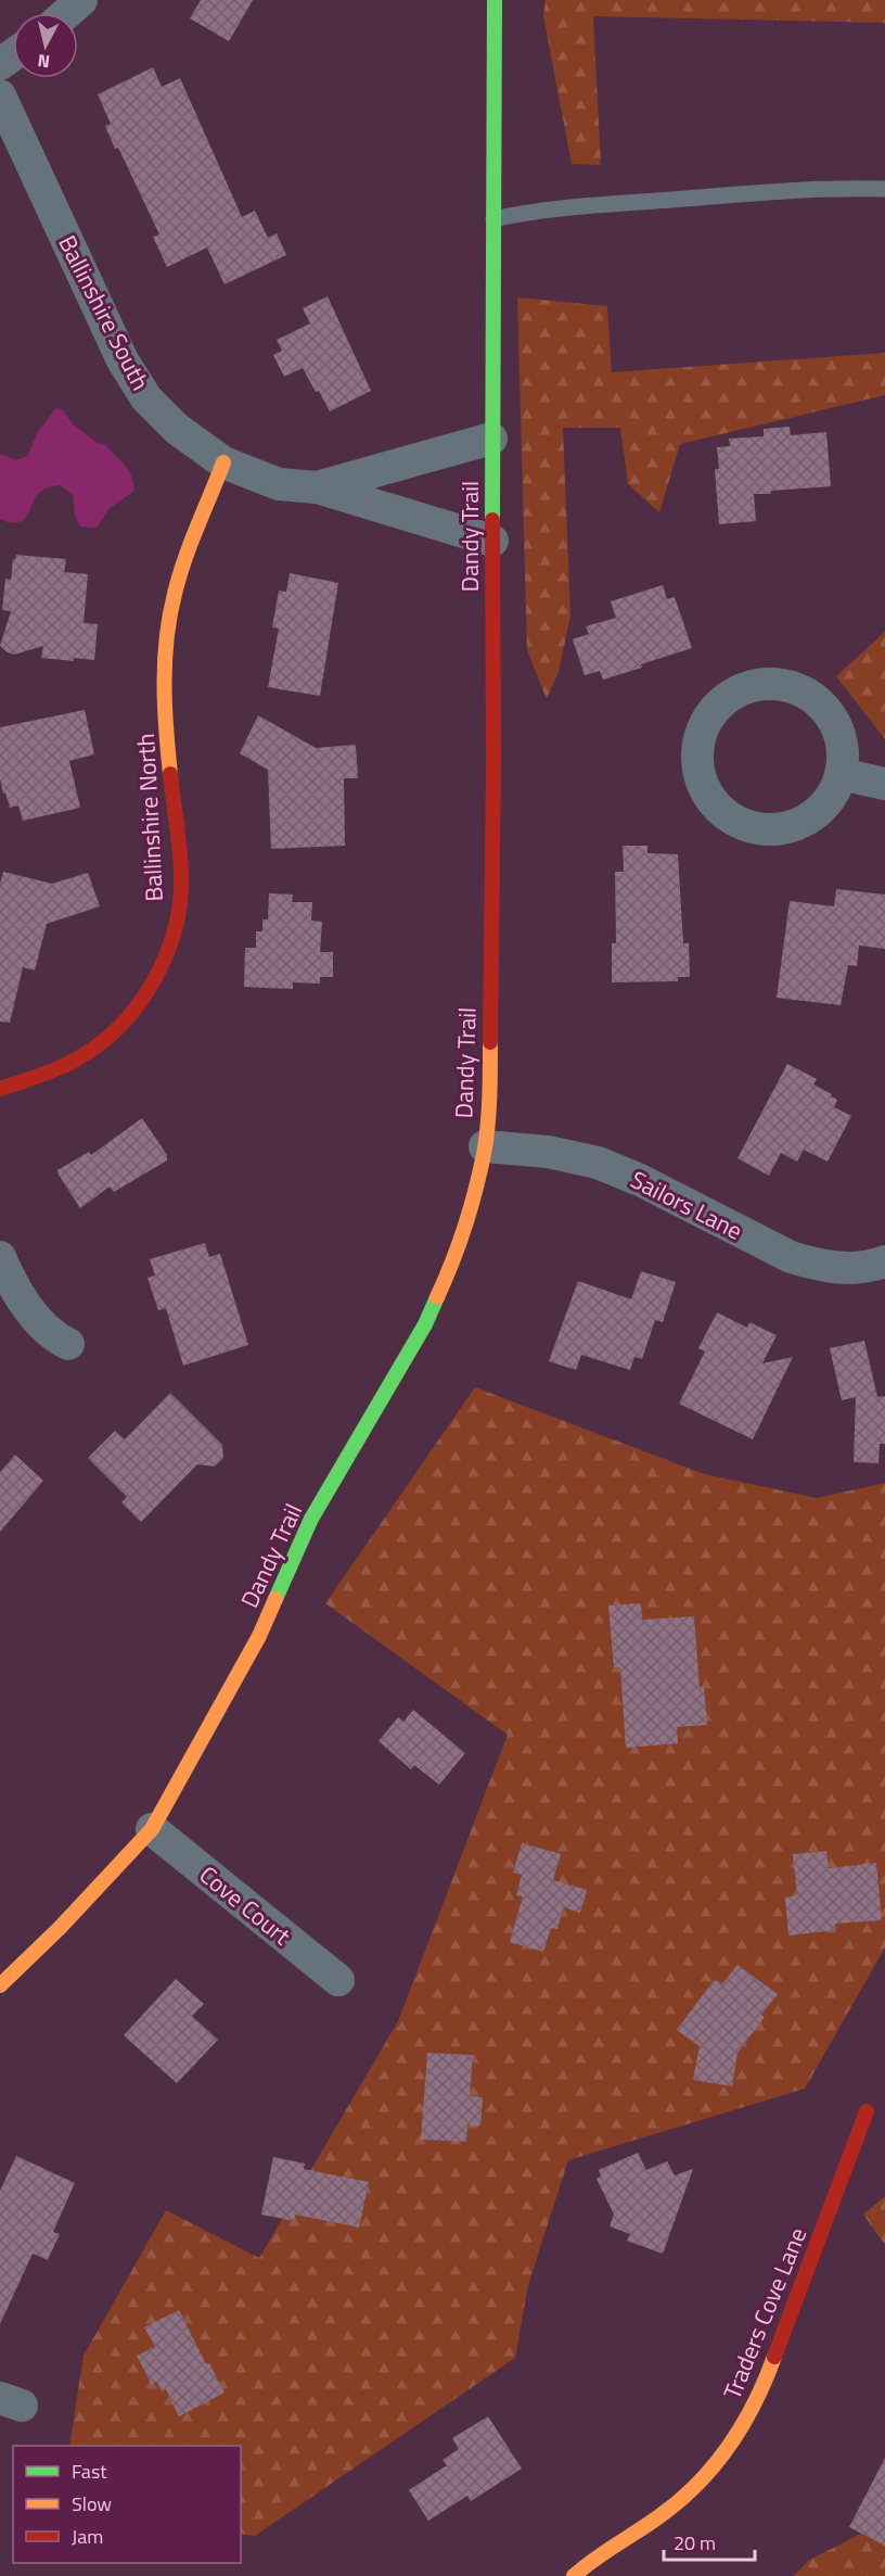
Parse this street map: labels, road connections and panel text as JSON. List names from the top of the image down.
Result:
{
  "streets": {
    "street": [
      "Ballinshire South",
      "Dandy Trail",
      "Ballinshire North",
      "Sailors Lane",
      "Cove Court",
      "Traders Cove Lane"
    ]
  },
  "crossings": [
    ["Ballinshire South", "Dandy Trail"],
    ["Ballinshire South", "Ballinshire North"],
    ["Dandy Trail", "Sailors Lane"],
    ["Dandy Trail", "Cove Court"]
  ],
  "legend": ["Fast", "Slow", "Jam"],
  "scale_bar": "20 m",
  "north": "bottom"
}
